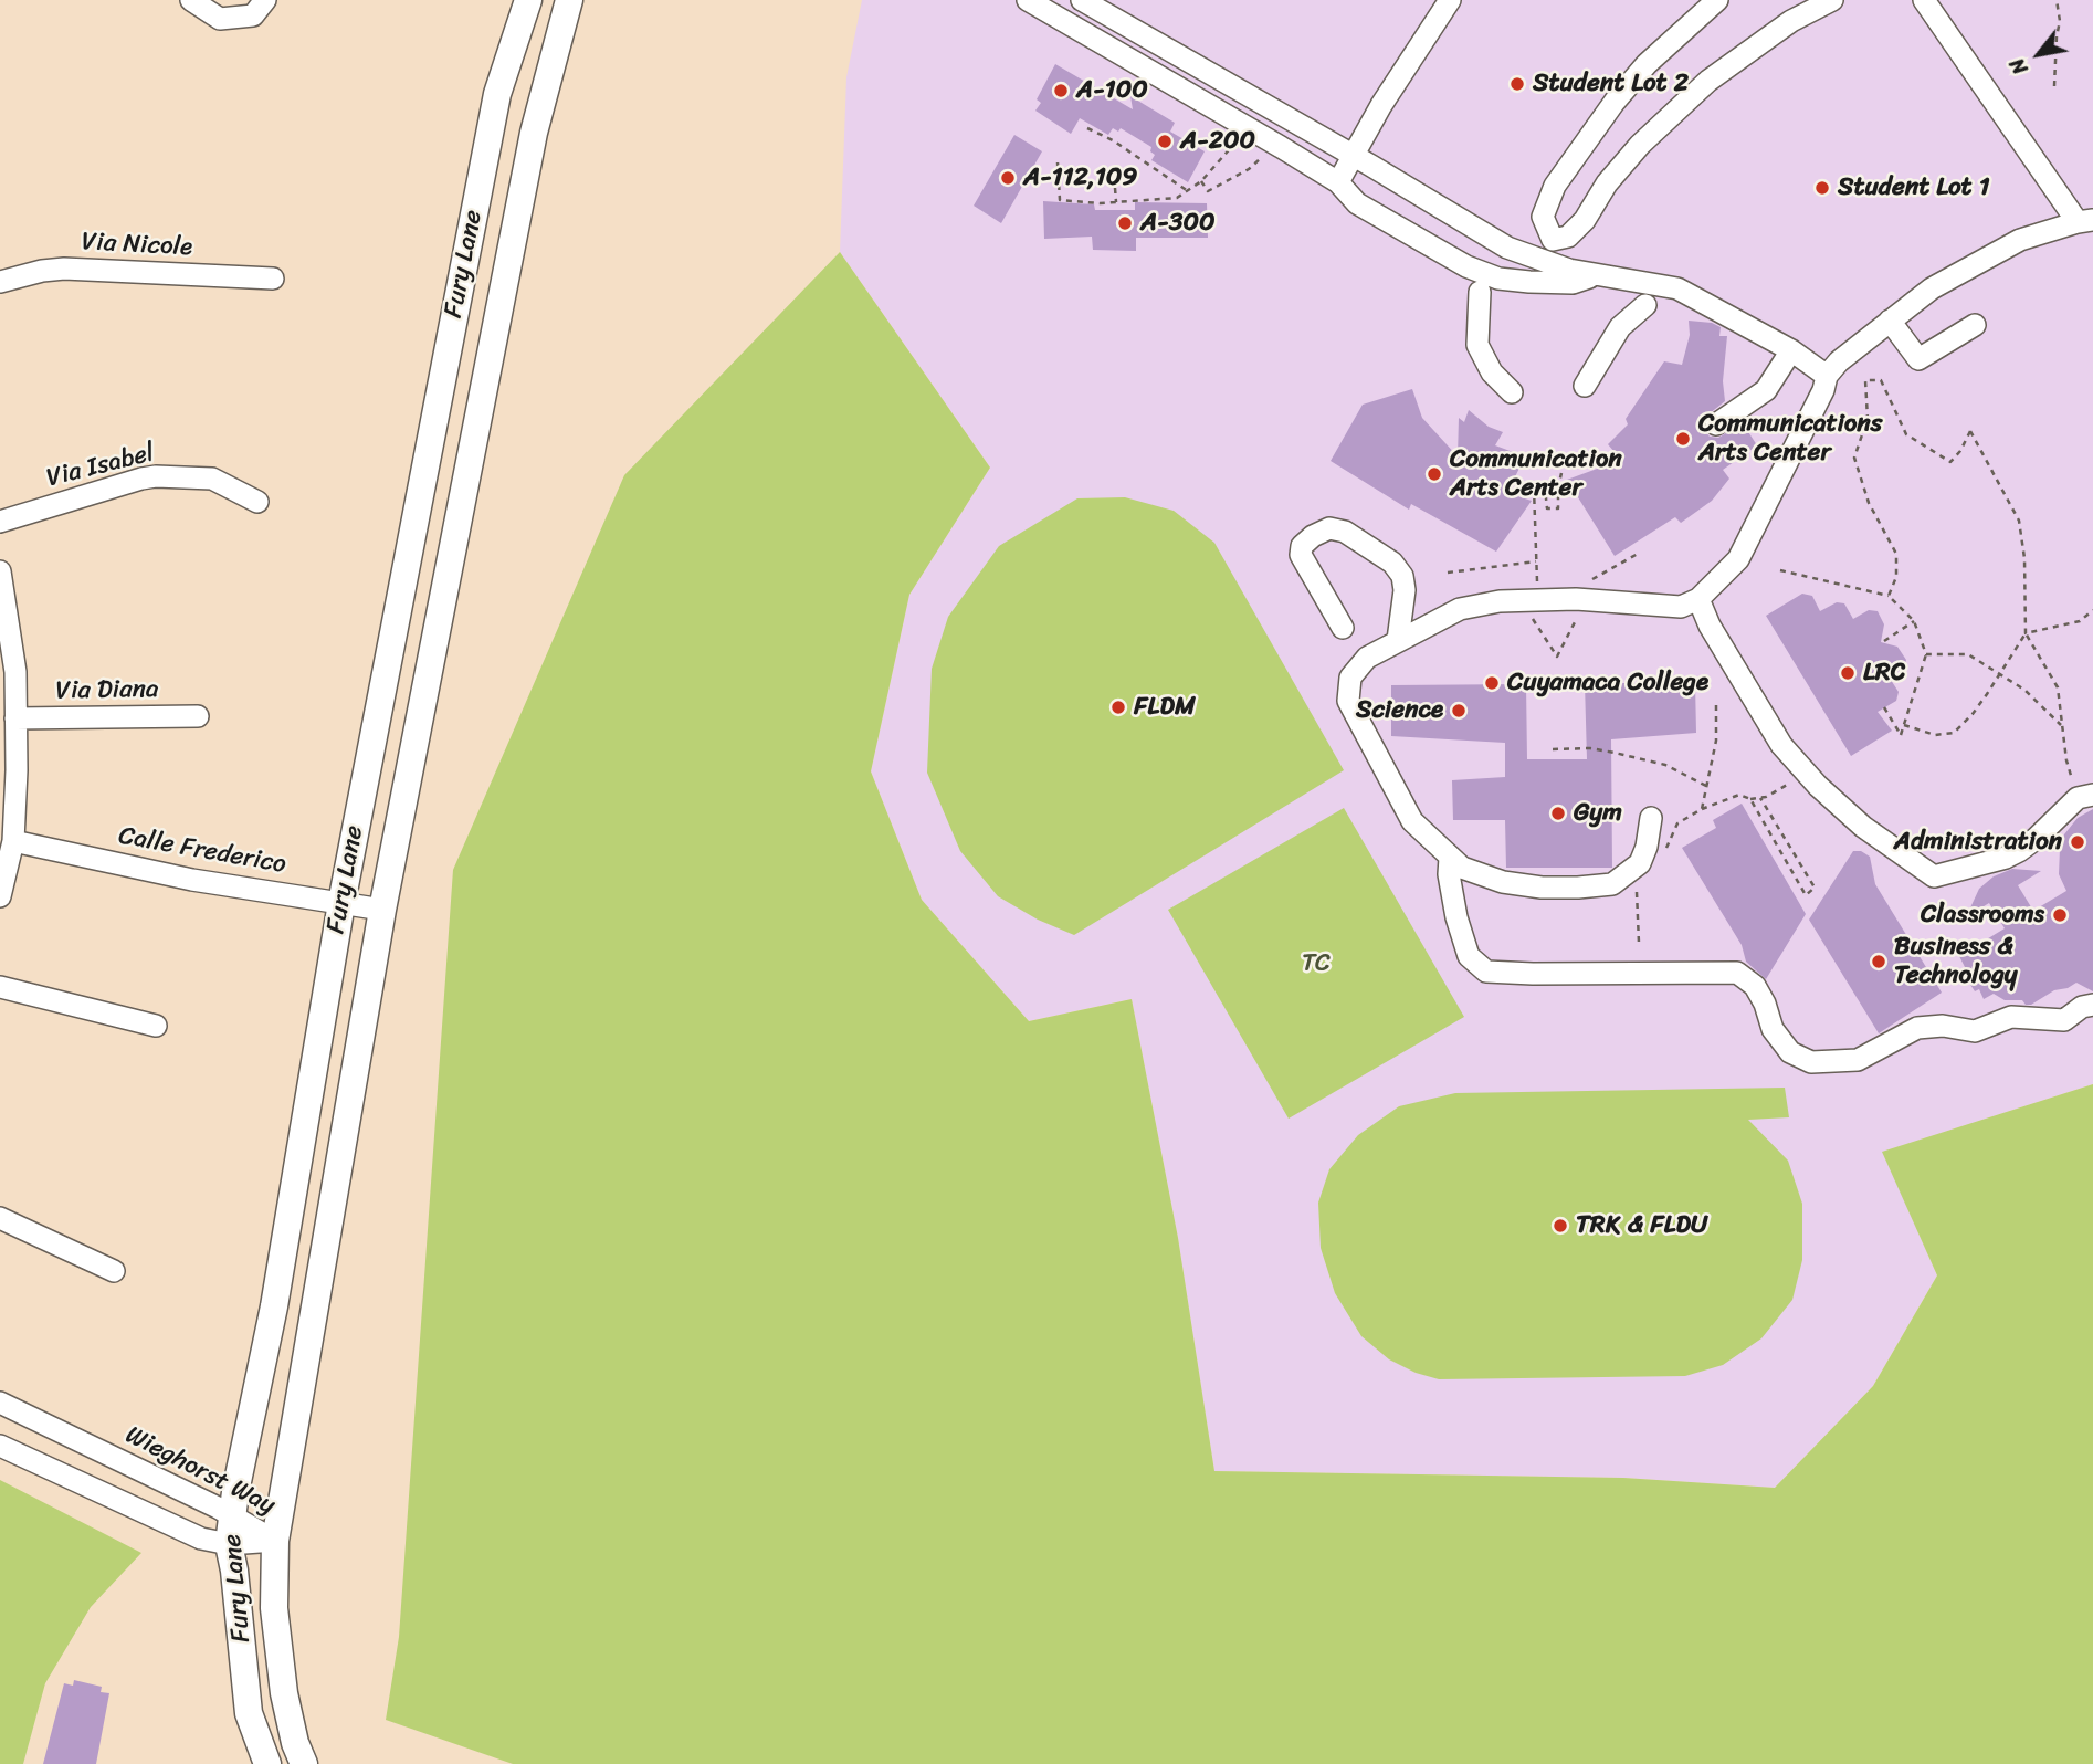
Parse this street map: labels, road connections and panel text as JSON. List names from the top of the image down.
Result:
{
  "streets": {
    "main road": ["Fury Lane"],
    "street": [
      "Via Nicole",
      "Via Isabel",
      "Via Diana",
      "Calle Frederico",
      "Wieghorst Way"
    ]
  },
  "crossings": [
    ["Fury Lane", "Calle Frederico"],
    ["Fury Lane", "Wieghorst Way"]
  ],
  "parks": ["TC"],
  "places": [
    "Student Lot 2",
    "A-100",
    "A-200",
    "A-112,109",
    "Student Lot 1",
    "A-300",
    "Communications Arts Center",
    "Communication Arts Center",
    "LRC",
    "Cuyamaca College",
    "FLDM",
    "Science",
    "Gym",
    "Administration",
    "Classrooms",
    "Business & Technology",
    "TRK & FLDU"
  ],
  "north": "bottom left"
}
